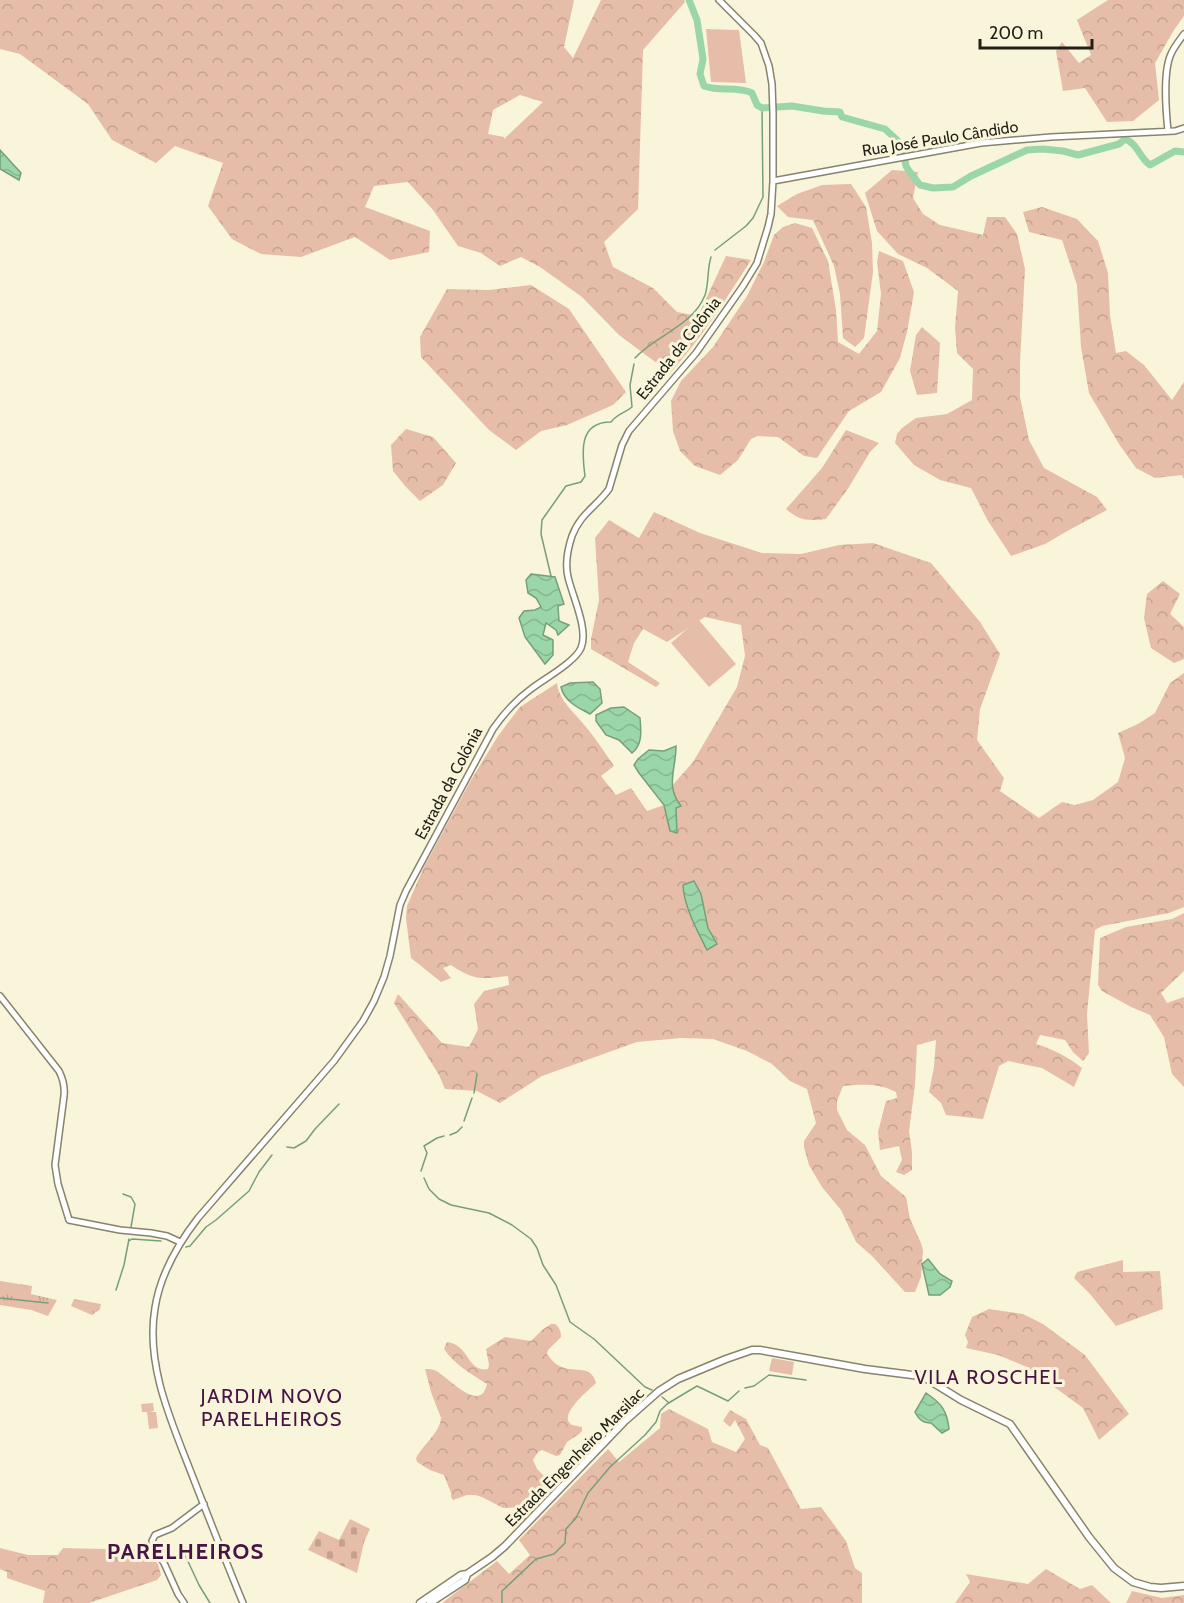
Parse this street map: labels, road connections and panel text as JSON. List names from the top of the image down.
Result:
{
  "streets": {
    "main road": ["Rua José Paulo Cândido", "Estrada da Colônia", "Estrada Engenheiro Marsilac"]
  },
  "crossings": [
    ["Rua José Paulo Cândido", "Estrada da Colônia"]
  ],
  "districts": ["VILA ROSCHEL", "JARDIM NOVO PARELHEIROS", "PARELHEIROS"],
  "scale_bar": "200 m"
}
